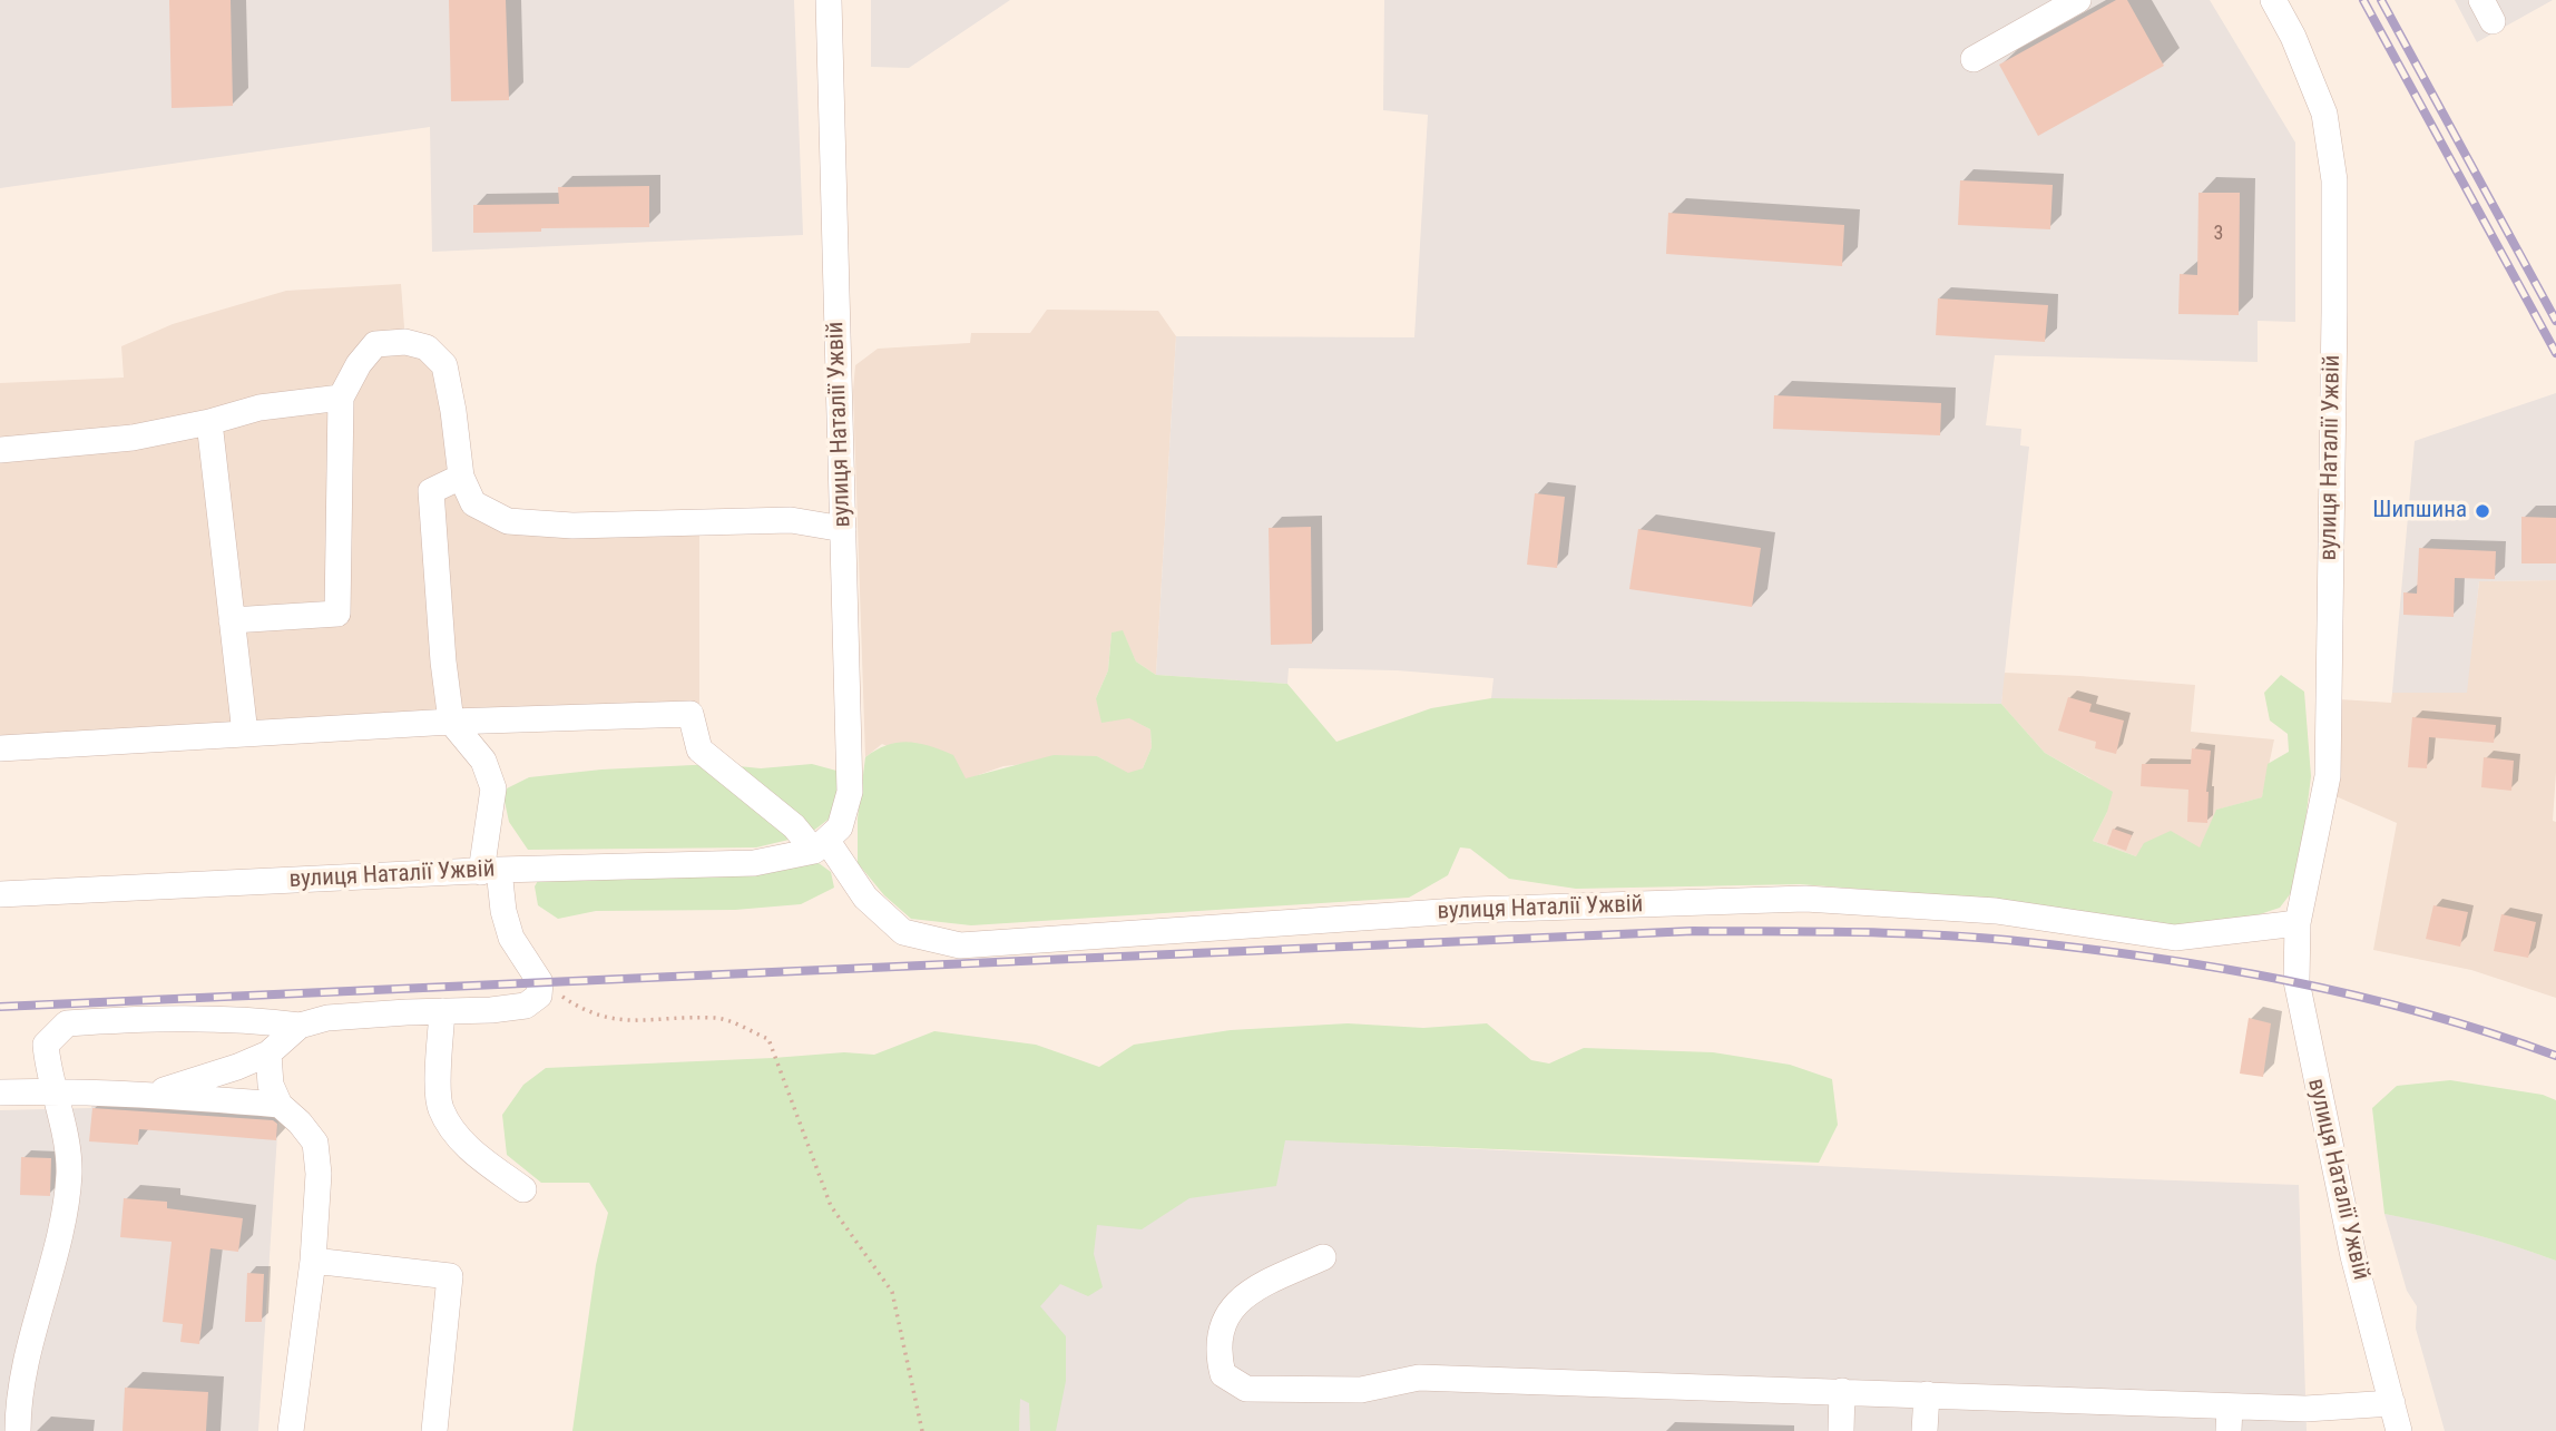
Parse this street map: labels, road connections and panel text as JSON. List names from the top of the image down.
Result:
{
  "streets": {
    "street": ["вулиця Наталії Ужвій"]
  },
  "places": ["Шипшина"],
  "house_numbers": ["3"]
}
